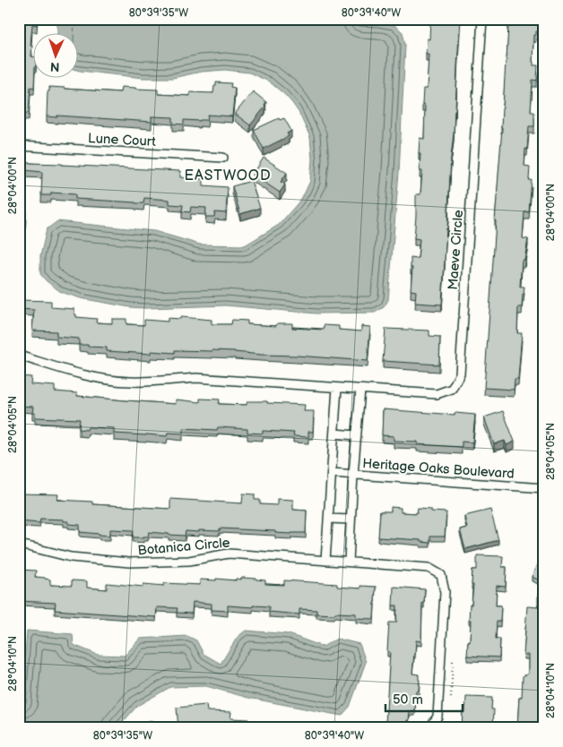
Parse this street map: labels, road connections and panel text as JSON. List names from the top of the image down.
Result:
{
  "streets": {
    "street": [
      "Lune Court",
      "Maeve Circle",
      "Heritage Oaks Boulevard",
      "Botanica Circle"
    ]
  },
  "districts": ["EASTWOOD"],
  "scale_bar": "50 m",
  "north": "bottom",
  "coordinates": [
    "80°39'35\"W",
    "80°39'40\"W",
    "28°04'00\"N",
    "28°04'05\"N",
    "28°04'10\"N"
  ]
}
